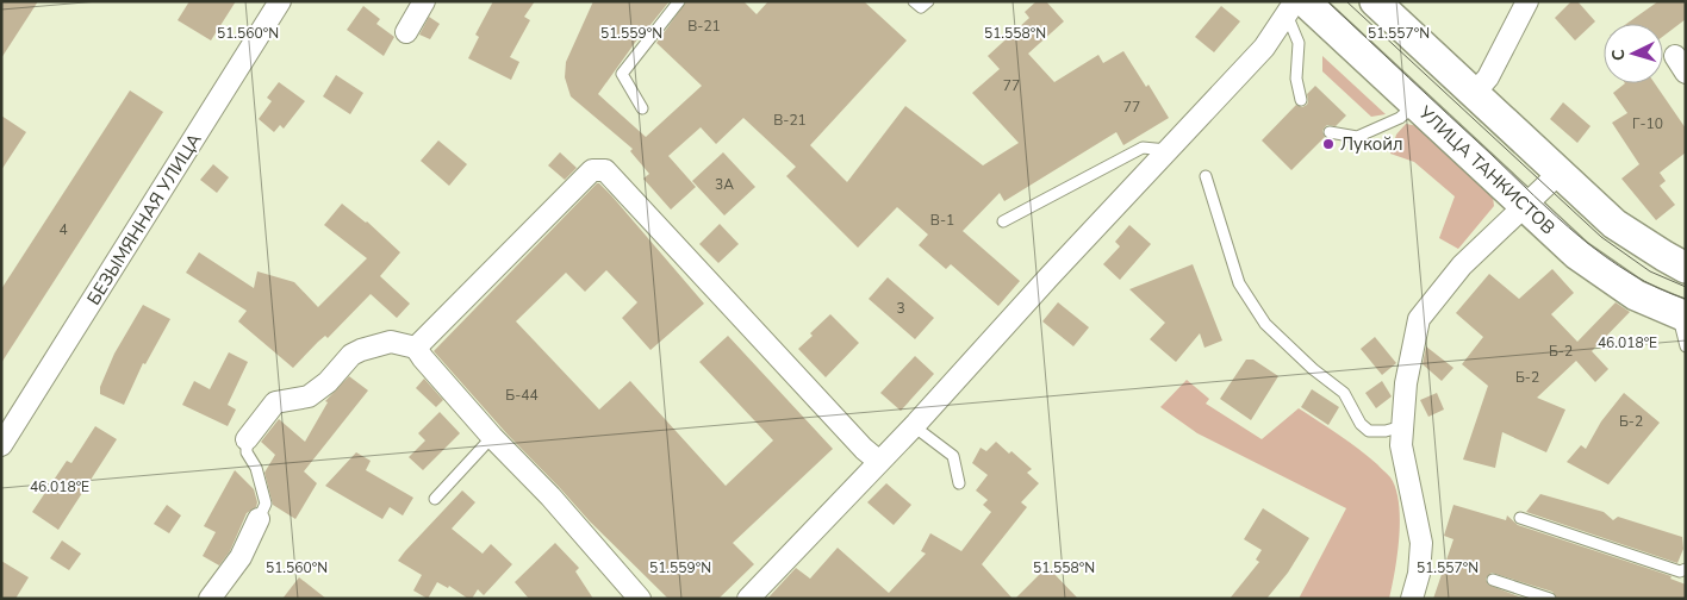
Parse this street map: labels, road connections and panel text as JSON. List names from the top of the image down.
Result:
{
  "streets": {
    "main road": ["УЛИЦА ТАНКИСТОВ"],
    "street": ["БЕЗЫМЯННАЯ УЛИЦА"]
  },
  "places": ["Лукойл"],
  "house_numbers": [
    "В-21",
    "77",
    "77",
    "В-21",
    "Г-10",
    "3А",
    "В-1",
    "4",
    "3",
    "Б-2",
    "Б-2",
    "Б-44",
    "Б-2"
  ],
  "north": "left",
  "coordinates": [
    "51.560°N",
    "51.559°N",
    "51.558°N",
    "51.557°N",
    "46.018°E"
  ]
}
